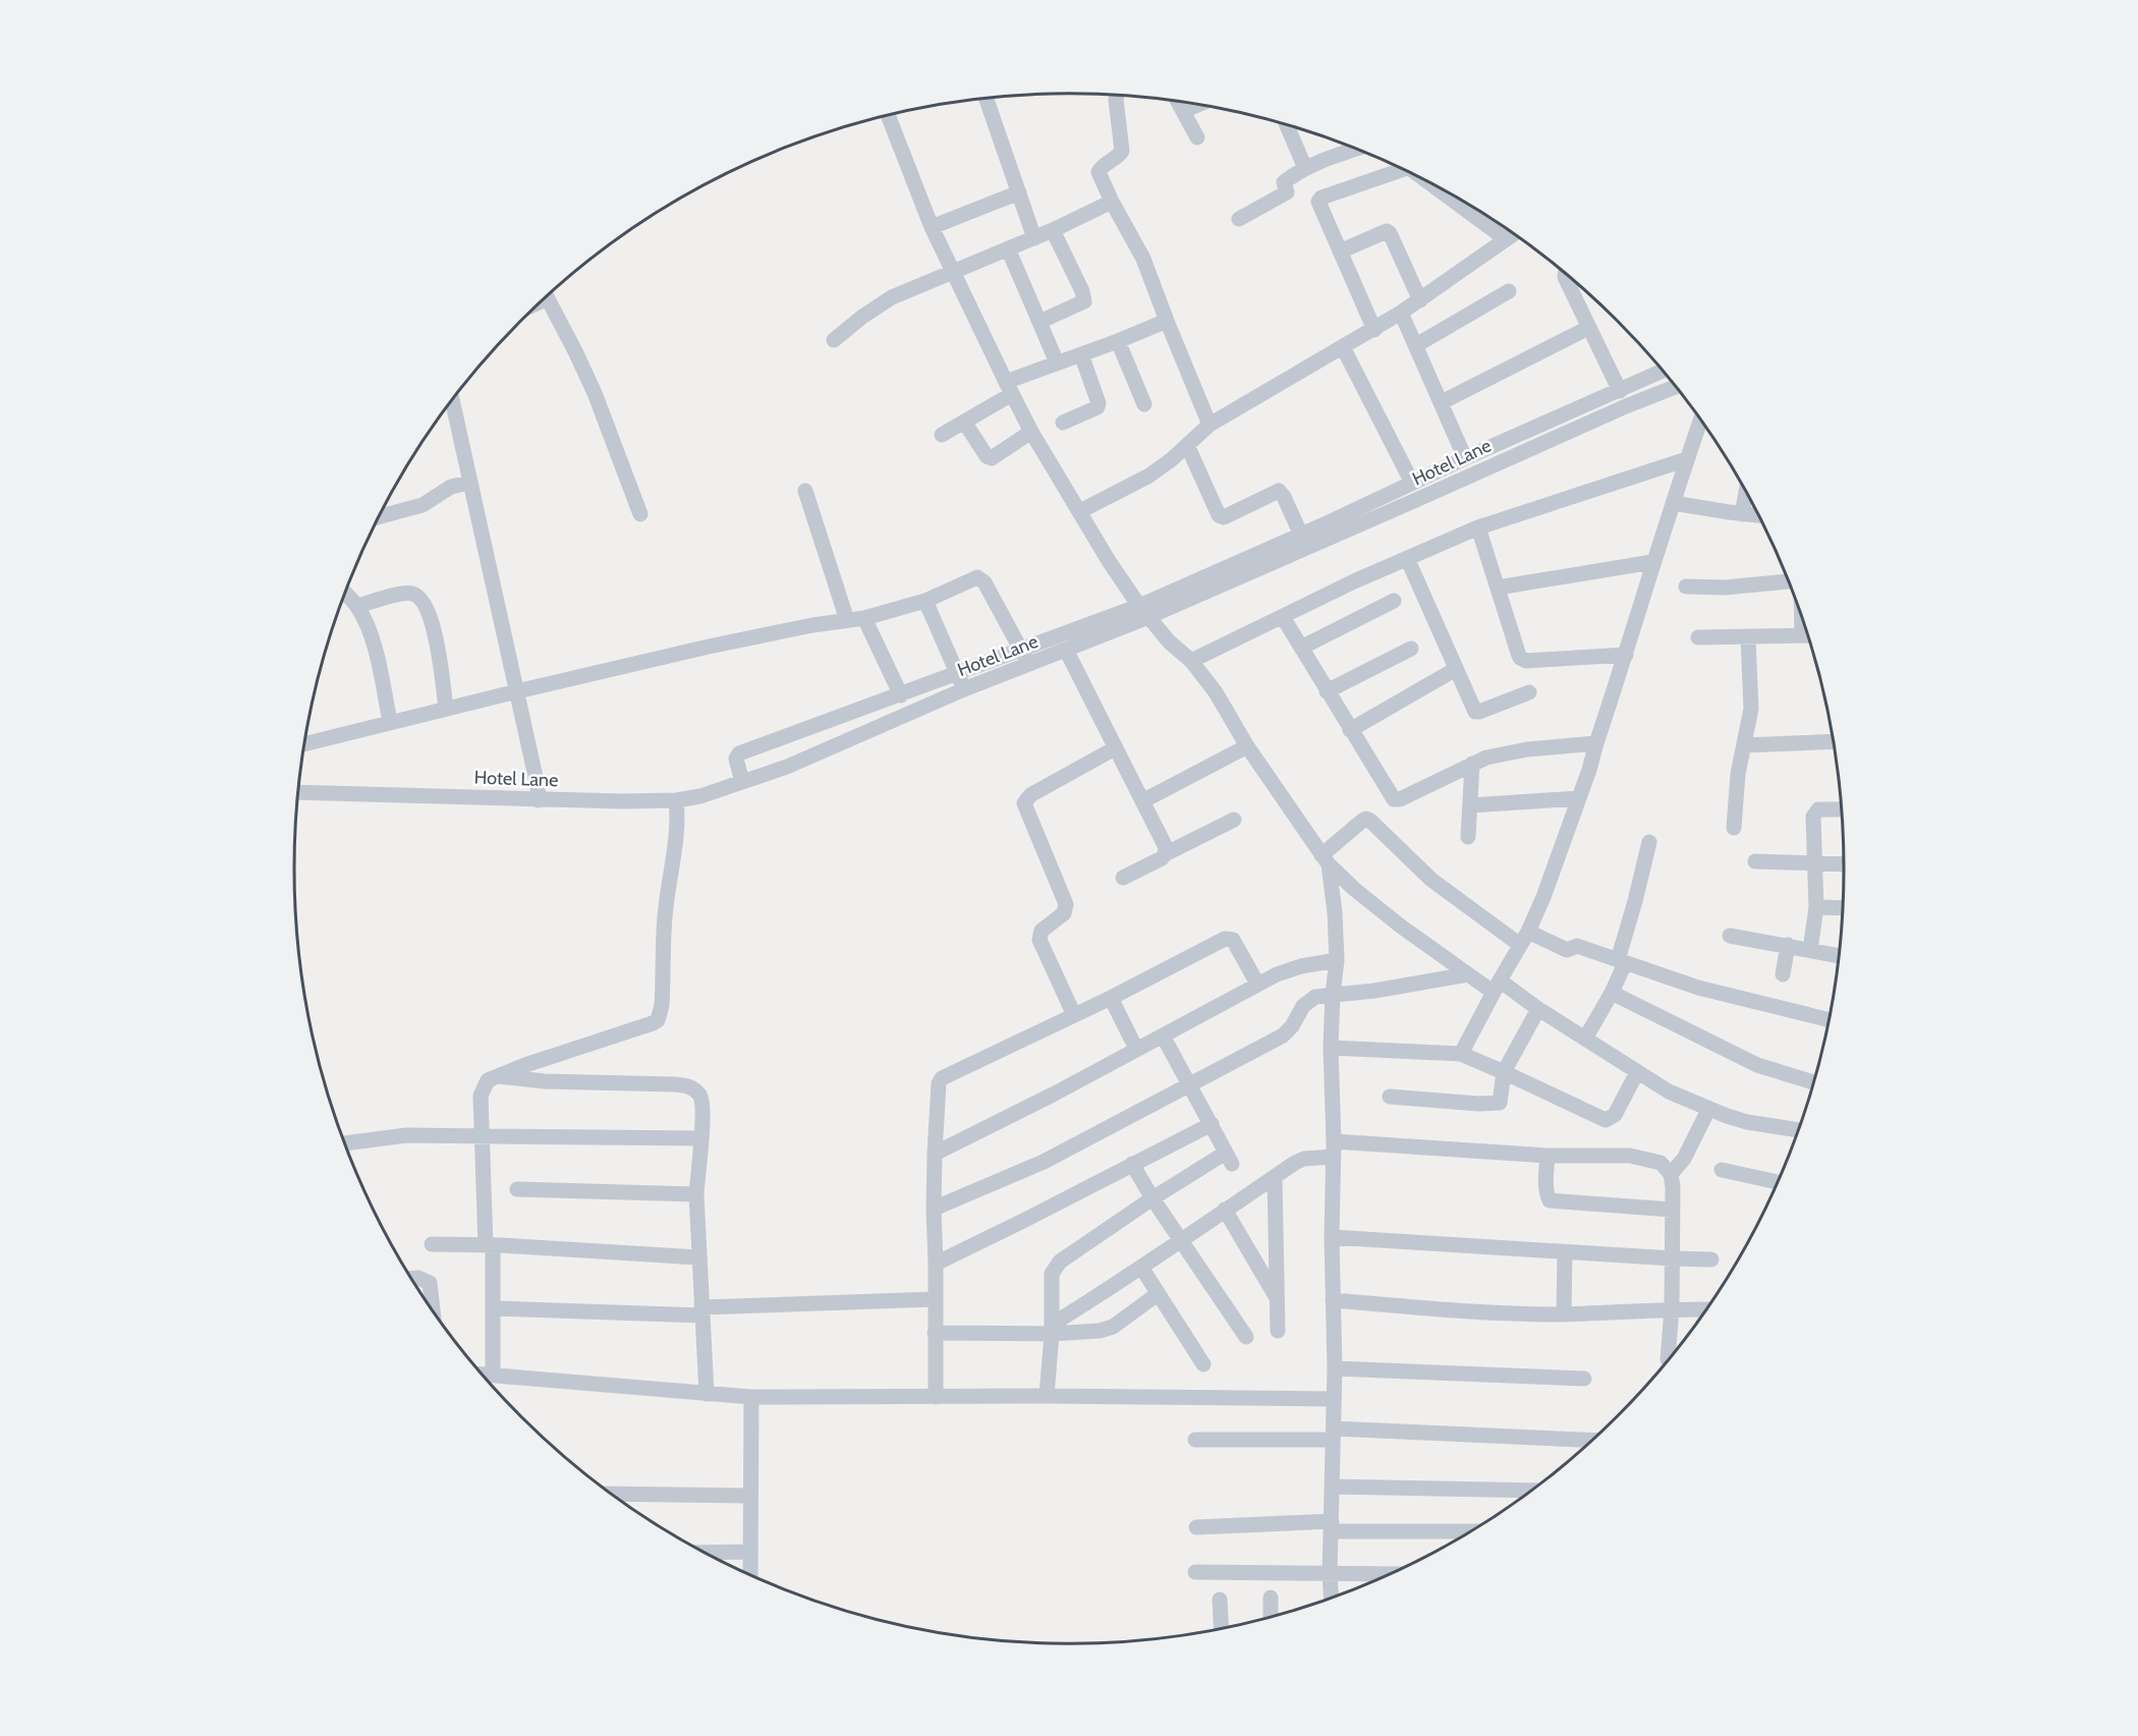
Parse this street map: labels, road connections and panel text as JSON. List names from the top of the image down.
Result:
{
  "streets": {
    "street": ["Hotel Lane"]
  }
}
